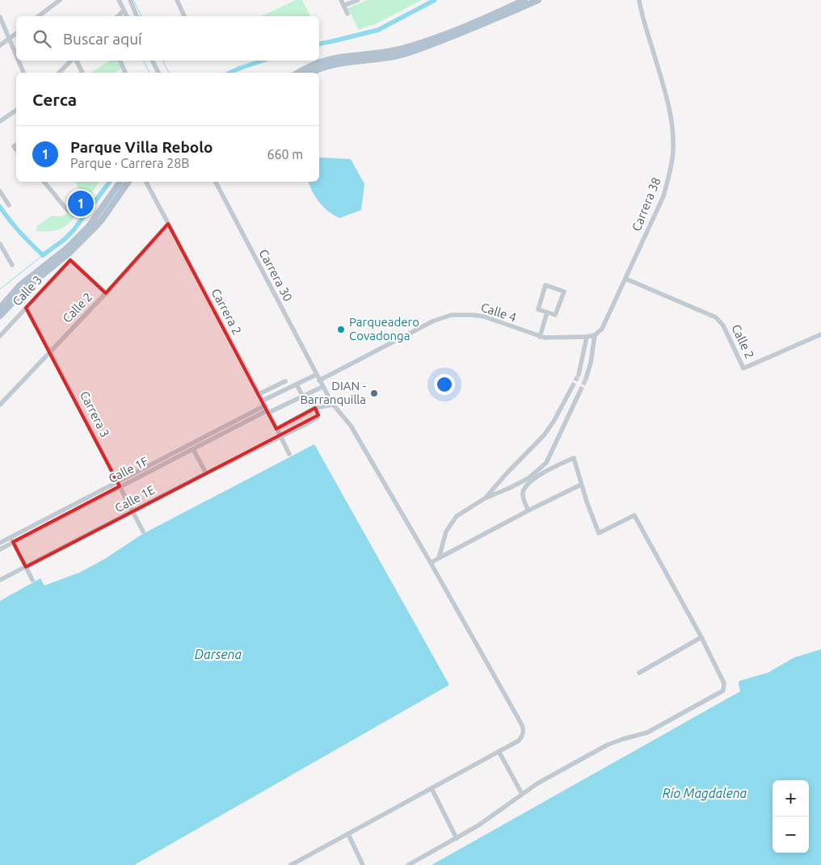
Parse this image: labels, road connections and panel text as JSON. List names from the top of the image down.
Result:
{
  "streets": {
    "street": [
      "Carrera 38",
      "Carrera 30",
      "Calle 3",
      "Calle 2",
      "Carrera 2",
      "Calle 4",
      "Carrera 3",
      "Calle 1F",
      "Calle 1E"
    ]
  },
  "crossings": [
    ["Carrera 38", "Calle 2"],
    ["Carrera 38", "Calle 4"],
    ["Carrera 30", "Calle 4"],
    ["Carrera 30", "Calle 1F"],
    ["Calle 3", "Carrera 3"],
    ["Calle 2", "Carrera 2"],
    ["Calle 2", "Carrera 3"],
    ["Carrera 2", "Calle 1F"],
    ["Carrera 2", "Calle 1E"],
    ["Carrera 3", "Calle 1F"],
    ["Carrera 3", "Calle 1E"]
  ],
  "water": ["Darsena", "Río Magdalena"],
  "places": ["Parqueadero Covadonga", "DIAN - Barranquilla"],
  "page": {
    "search": "Buscar aquí",
    "heading": "Cerca",
    "list": [
      {
        "mark": "1",
        "name": "Parque Villa Rebolo",
        "note": "Parque · Carrera 28B",
        "value": "660 m"
      }
    ],
    "pins": "1",
    "map_buttons": ["+", "−"]
  }
}
